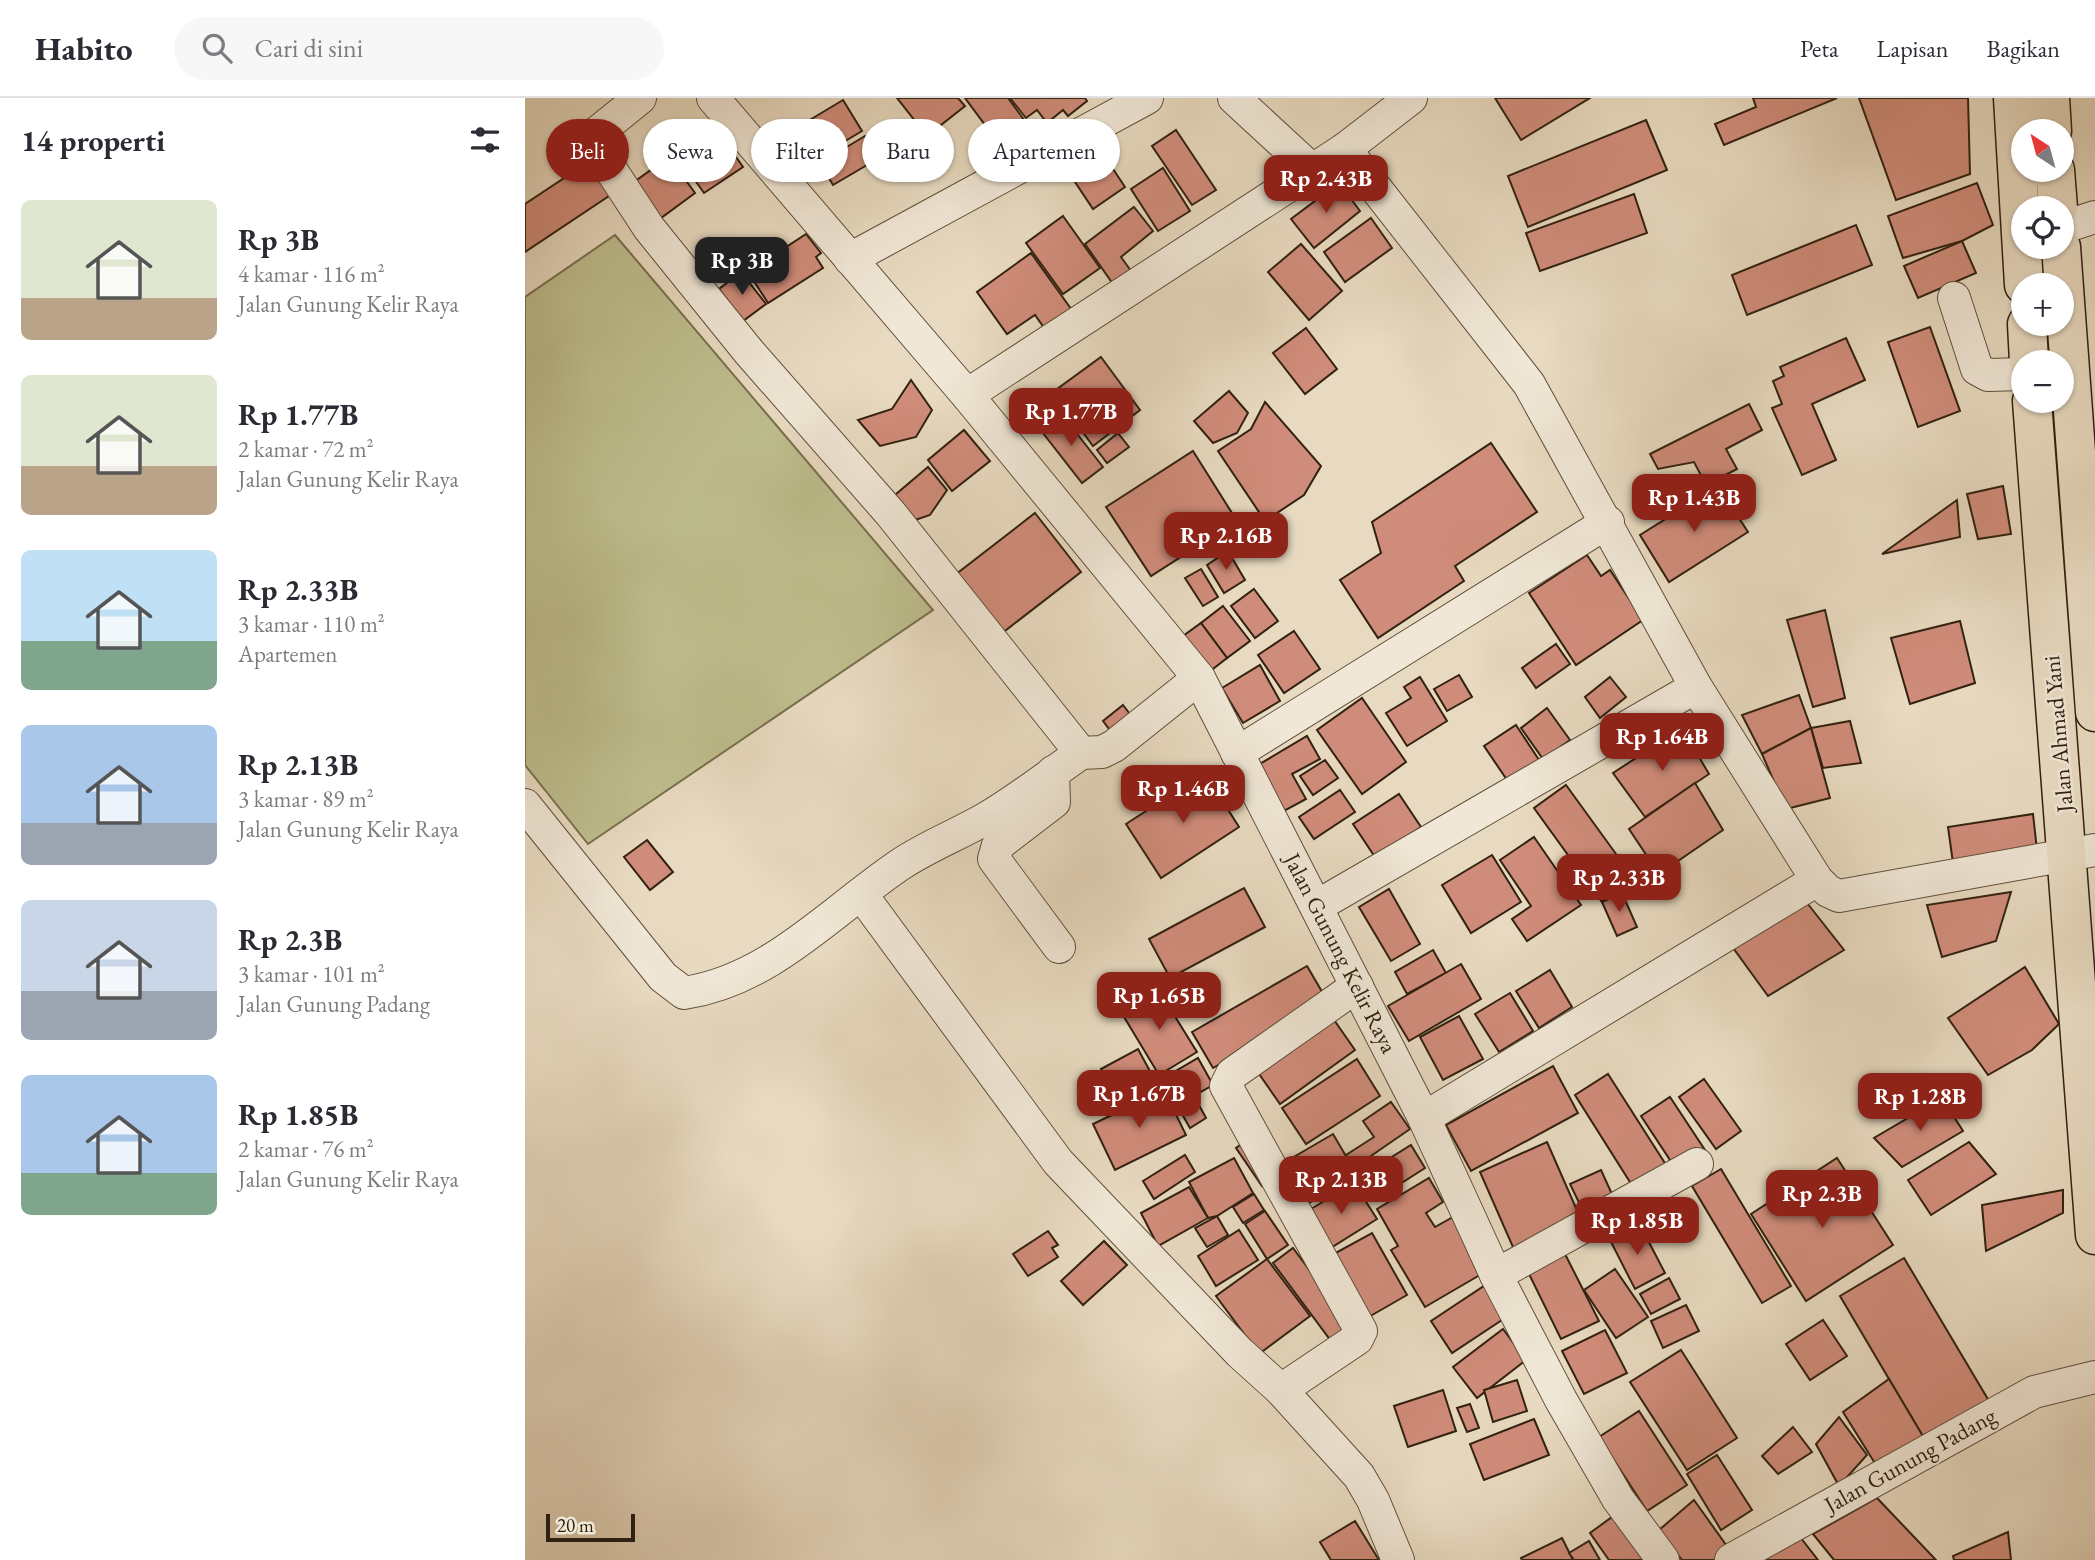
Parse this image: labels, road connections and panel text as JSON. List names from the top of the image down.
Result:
{
  "streets": {
    "main road": ["Jalan Ahmad Yani"],
    "street": ["Jalan Gunung Kelir Raya", "Jalan Gunung Padang"]
  },
  "scale_bar": "20 m",
  "north": "top left",
  "page": {
    "header": "Habito",
    "search": "Cari di sini",
    "nav": ["Peta", "Lapisan", "Bagikan"],
    "heading": "14 properti",
    "map_buttons": ["+", "−"],
    "chip": [
      "Beli",
      "Sewa",
      "Filter",
      "Baru",
      "Apartemen"
    ],
    "price": [
      "Rp 2.43B",
      "Rp 3B",
      "Rp 1.77B",
      "Rp 1.43B",
      "Rp 2.16B",
      "Rp 1.64B",
      "Rp 1.46B",
      "Rp 2.33B",
      "Rp 1.65B",
      "Rp 1.67B",
      "Rp 1.28B",
      "Rp 2.13B",
      "Rp 2.3B",
      "Rp 1.85B"
    ],
    "list": [
      {
        "name": "Rp 3B",
        "note": "4 kamar · 116 m² · Jalan Gunung Kelir Raya"
      },
      {
        "name": "Rp 1.77B",
        "note": "2 kamar · 72 m² · Jalan Gunung Kelir Raya"
      },
      {
        "name": "Rp 2.33B",
        "note": "3 kamar · 110 m² · Apartemen"
      },
      {
        "name": "Rp 2.13B",
        "note": "3 kamar · 89 m² · Jalan Gunung Kelir Raya"
      },
      {
        "name": "Rp 2.3B",
        "note": "3 kamar · 101 m² · Jalan Gunung Padang"
      },
      {
        "name": "Rp 1.85B",
        "note": "2 kamar · 76 m² · Jalan Gunung Kelir Raya"
      }
    ],
    "scale": "20 m"
  }
}
